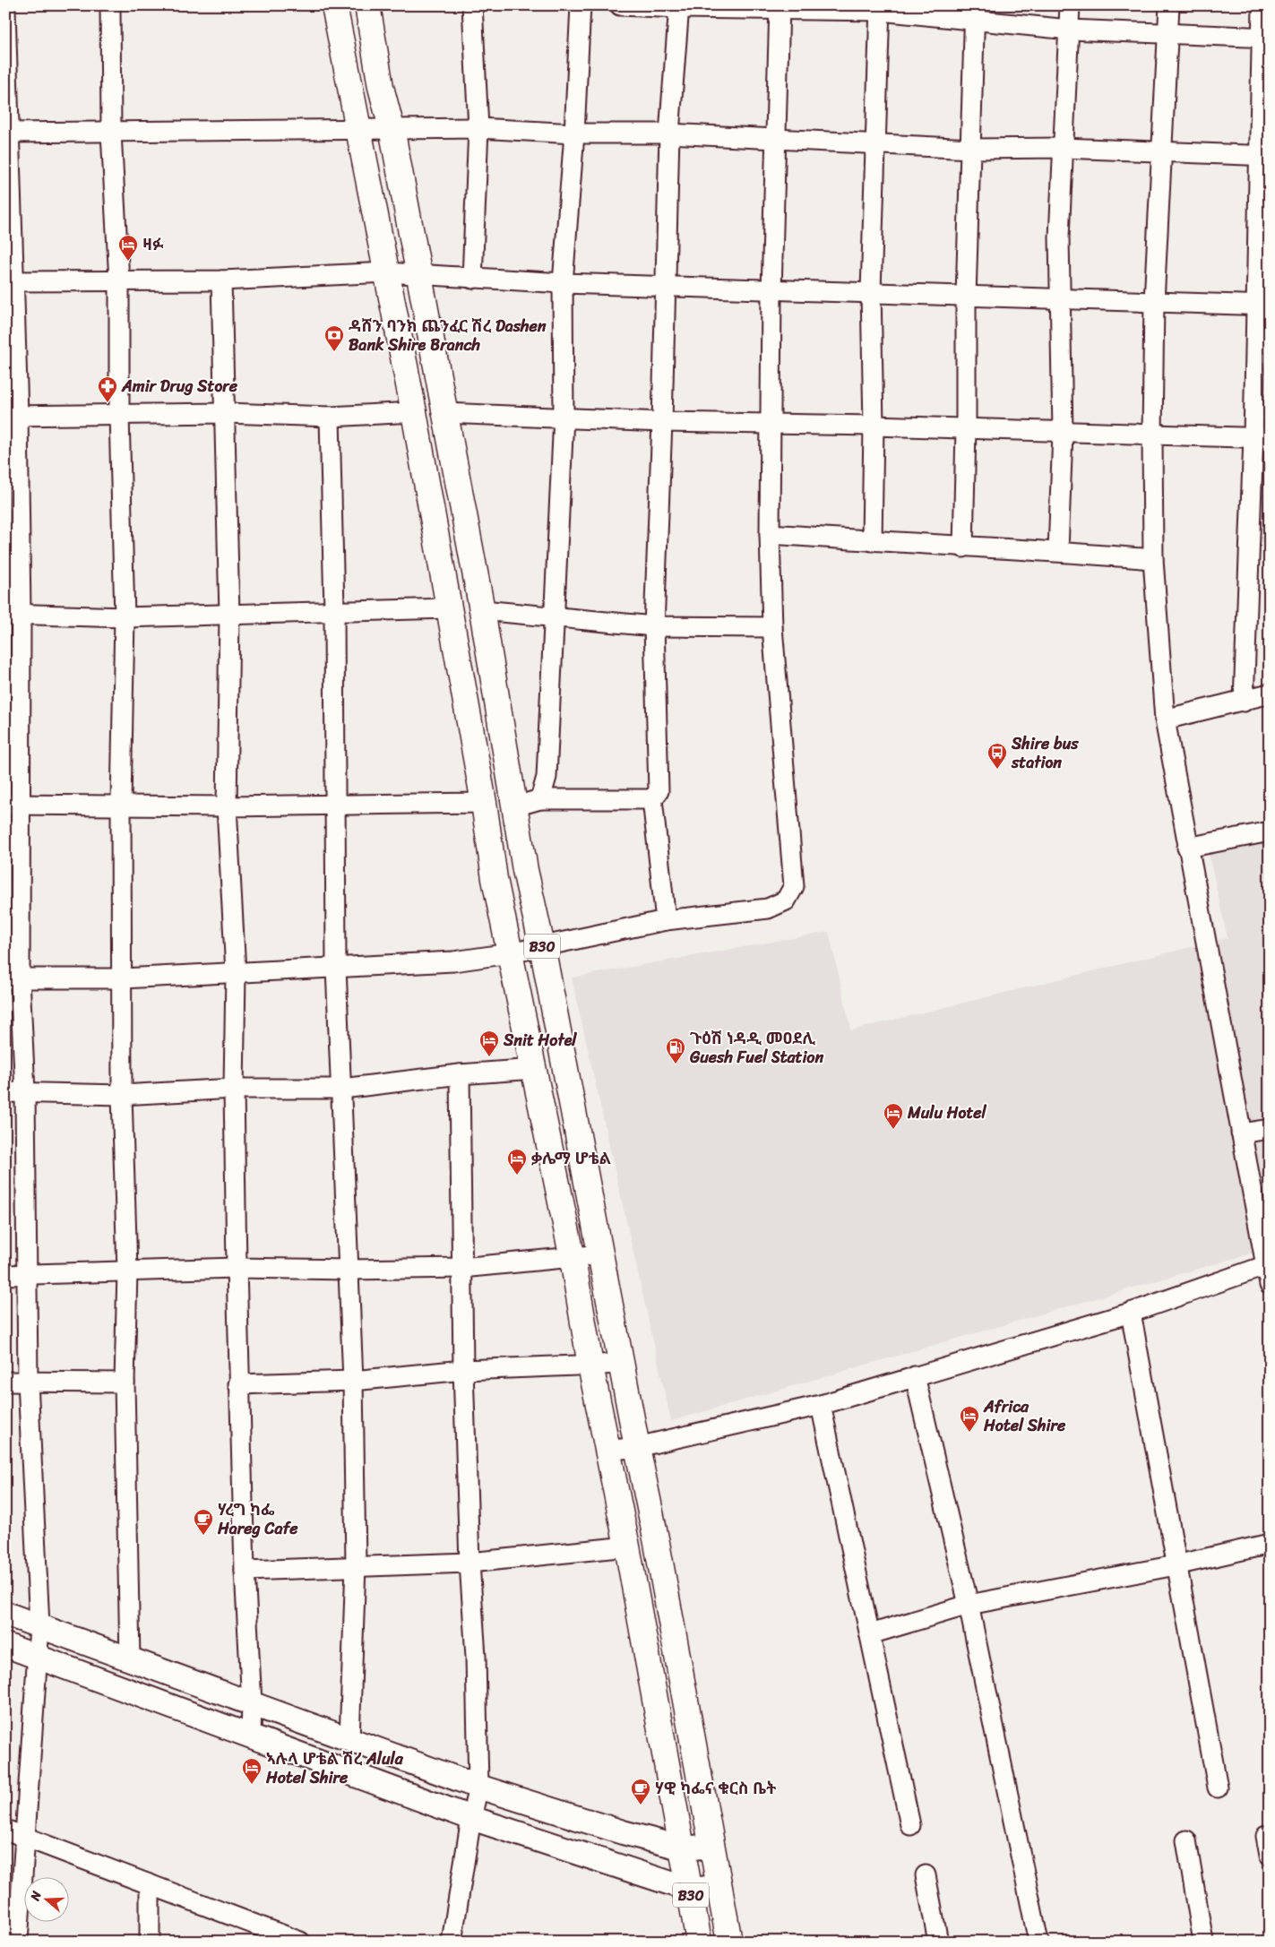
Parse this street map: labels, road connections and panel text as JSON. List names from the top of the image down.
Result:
{
  "streets": {
    "highway": ["B30"]
  },
  "places": {
    "hotel": [
      "ዛፉ",
      "Snit Hotel",
      "Mulu Hotel",
      "ቃሌማ ሆቴል",
      "Africa Hotel Shire",
      "ኣሉላ ሆቴል ሽረ Alula Hotel Shire"
    ],
    "bank": ["ዳሸን ባንክ ጨንፈር ሽረ Dashen Bank Shire Branch"],
    "pharmacy": ["Amir Drug Store"],
    "bus stop": ["Shire bus station"],
    "fuel station": ["ጉዕሽ ነዳዲ መዐደሊ Guesh Fuel Station"],
    "cafe": ["ሃረግ ካፌ Hareg Cafe", "ሃዊ ካፌና ቁርስ ቤት"]
  },
  "north": "left"
}
